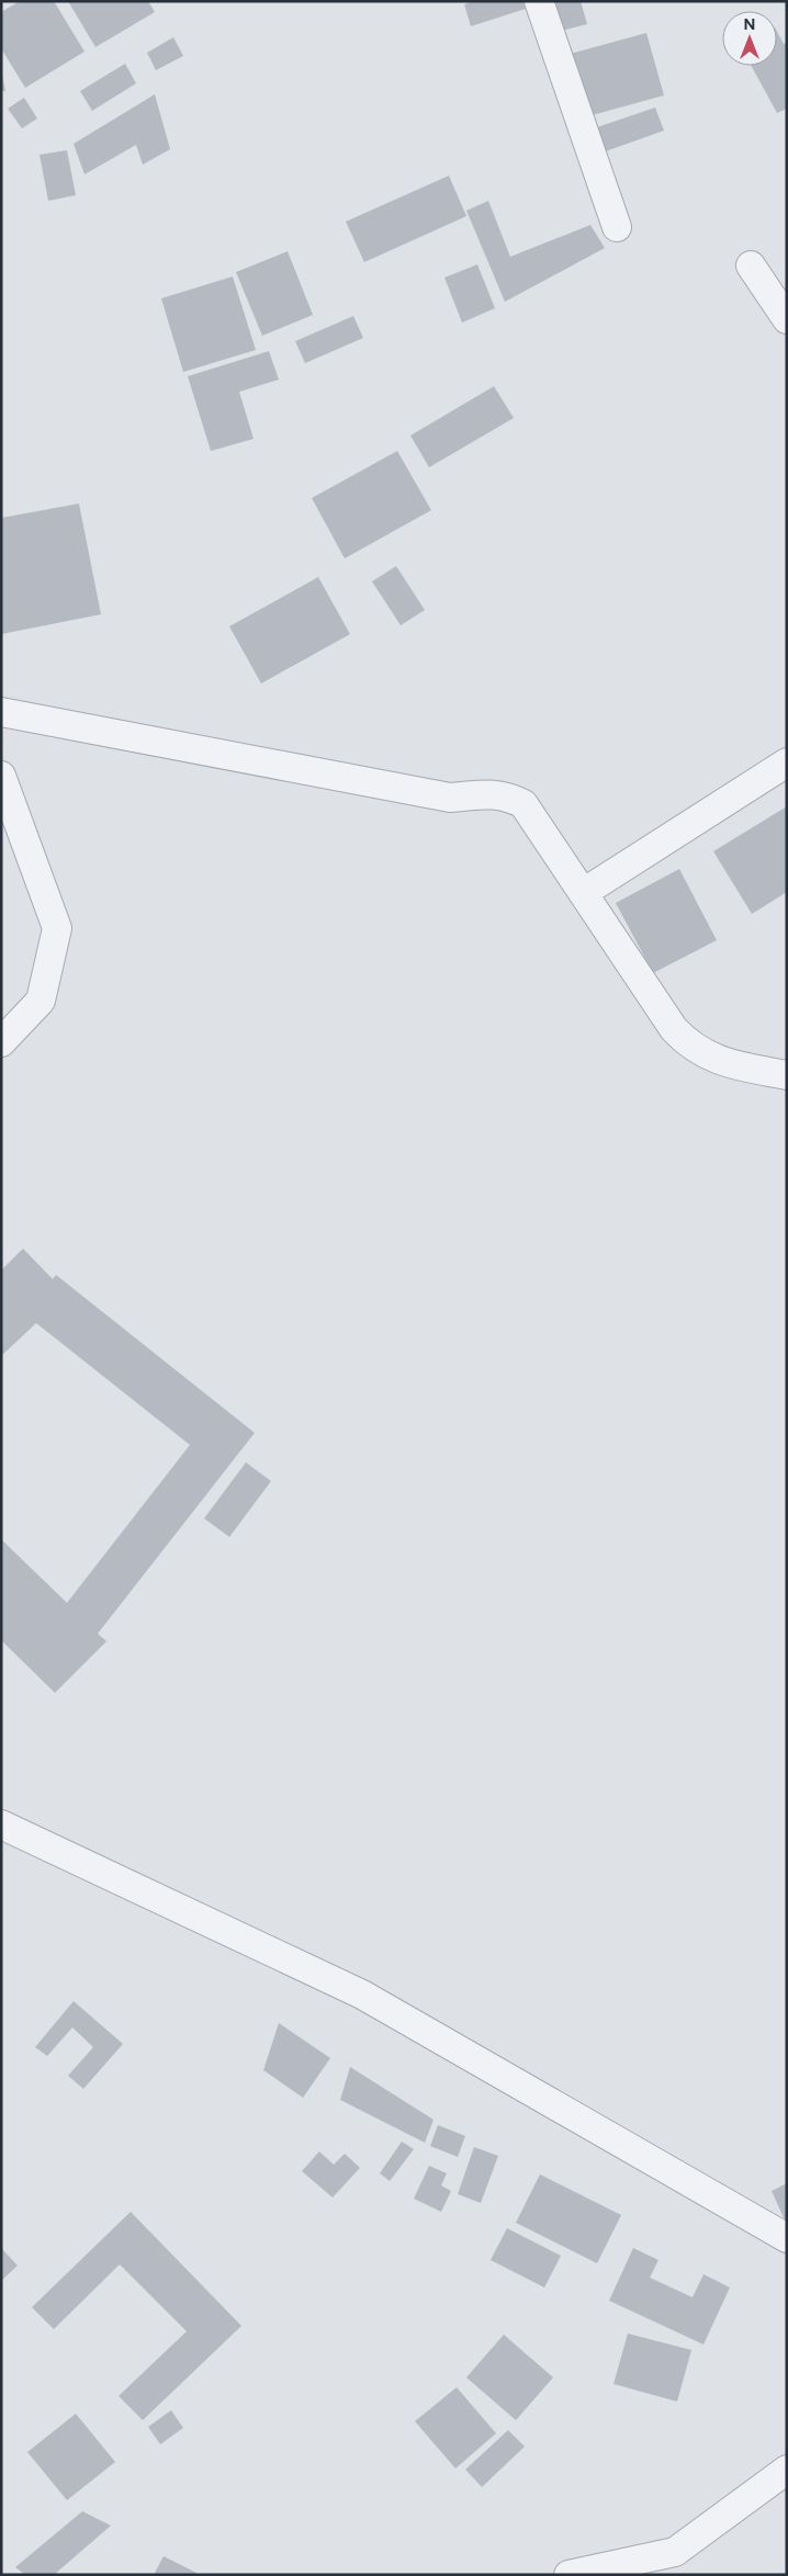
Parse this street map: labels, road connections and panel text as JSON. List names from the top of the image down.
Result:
{
  "north": "top"
}
